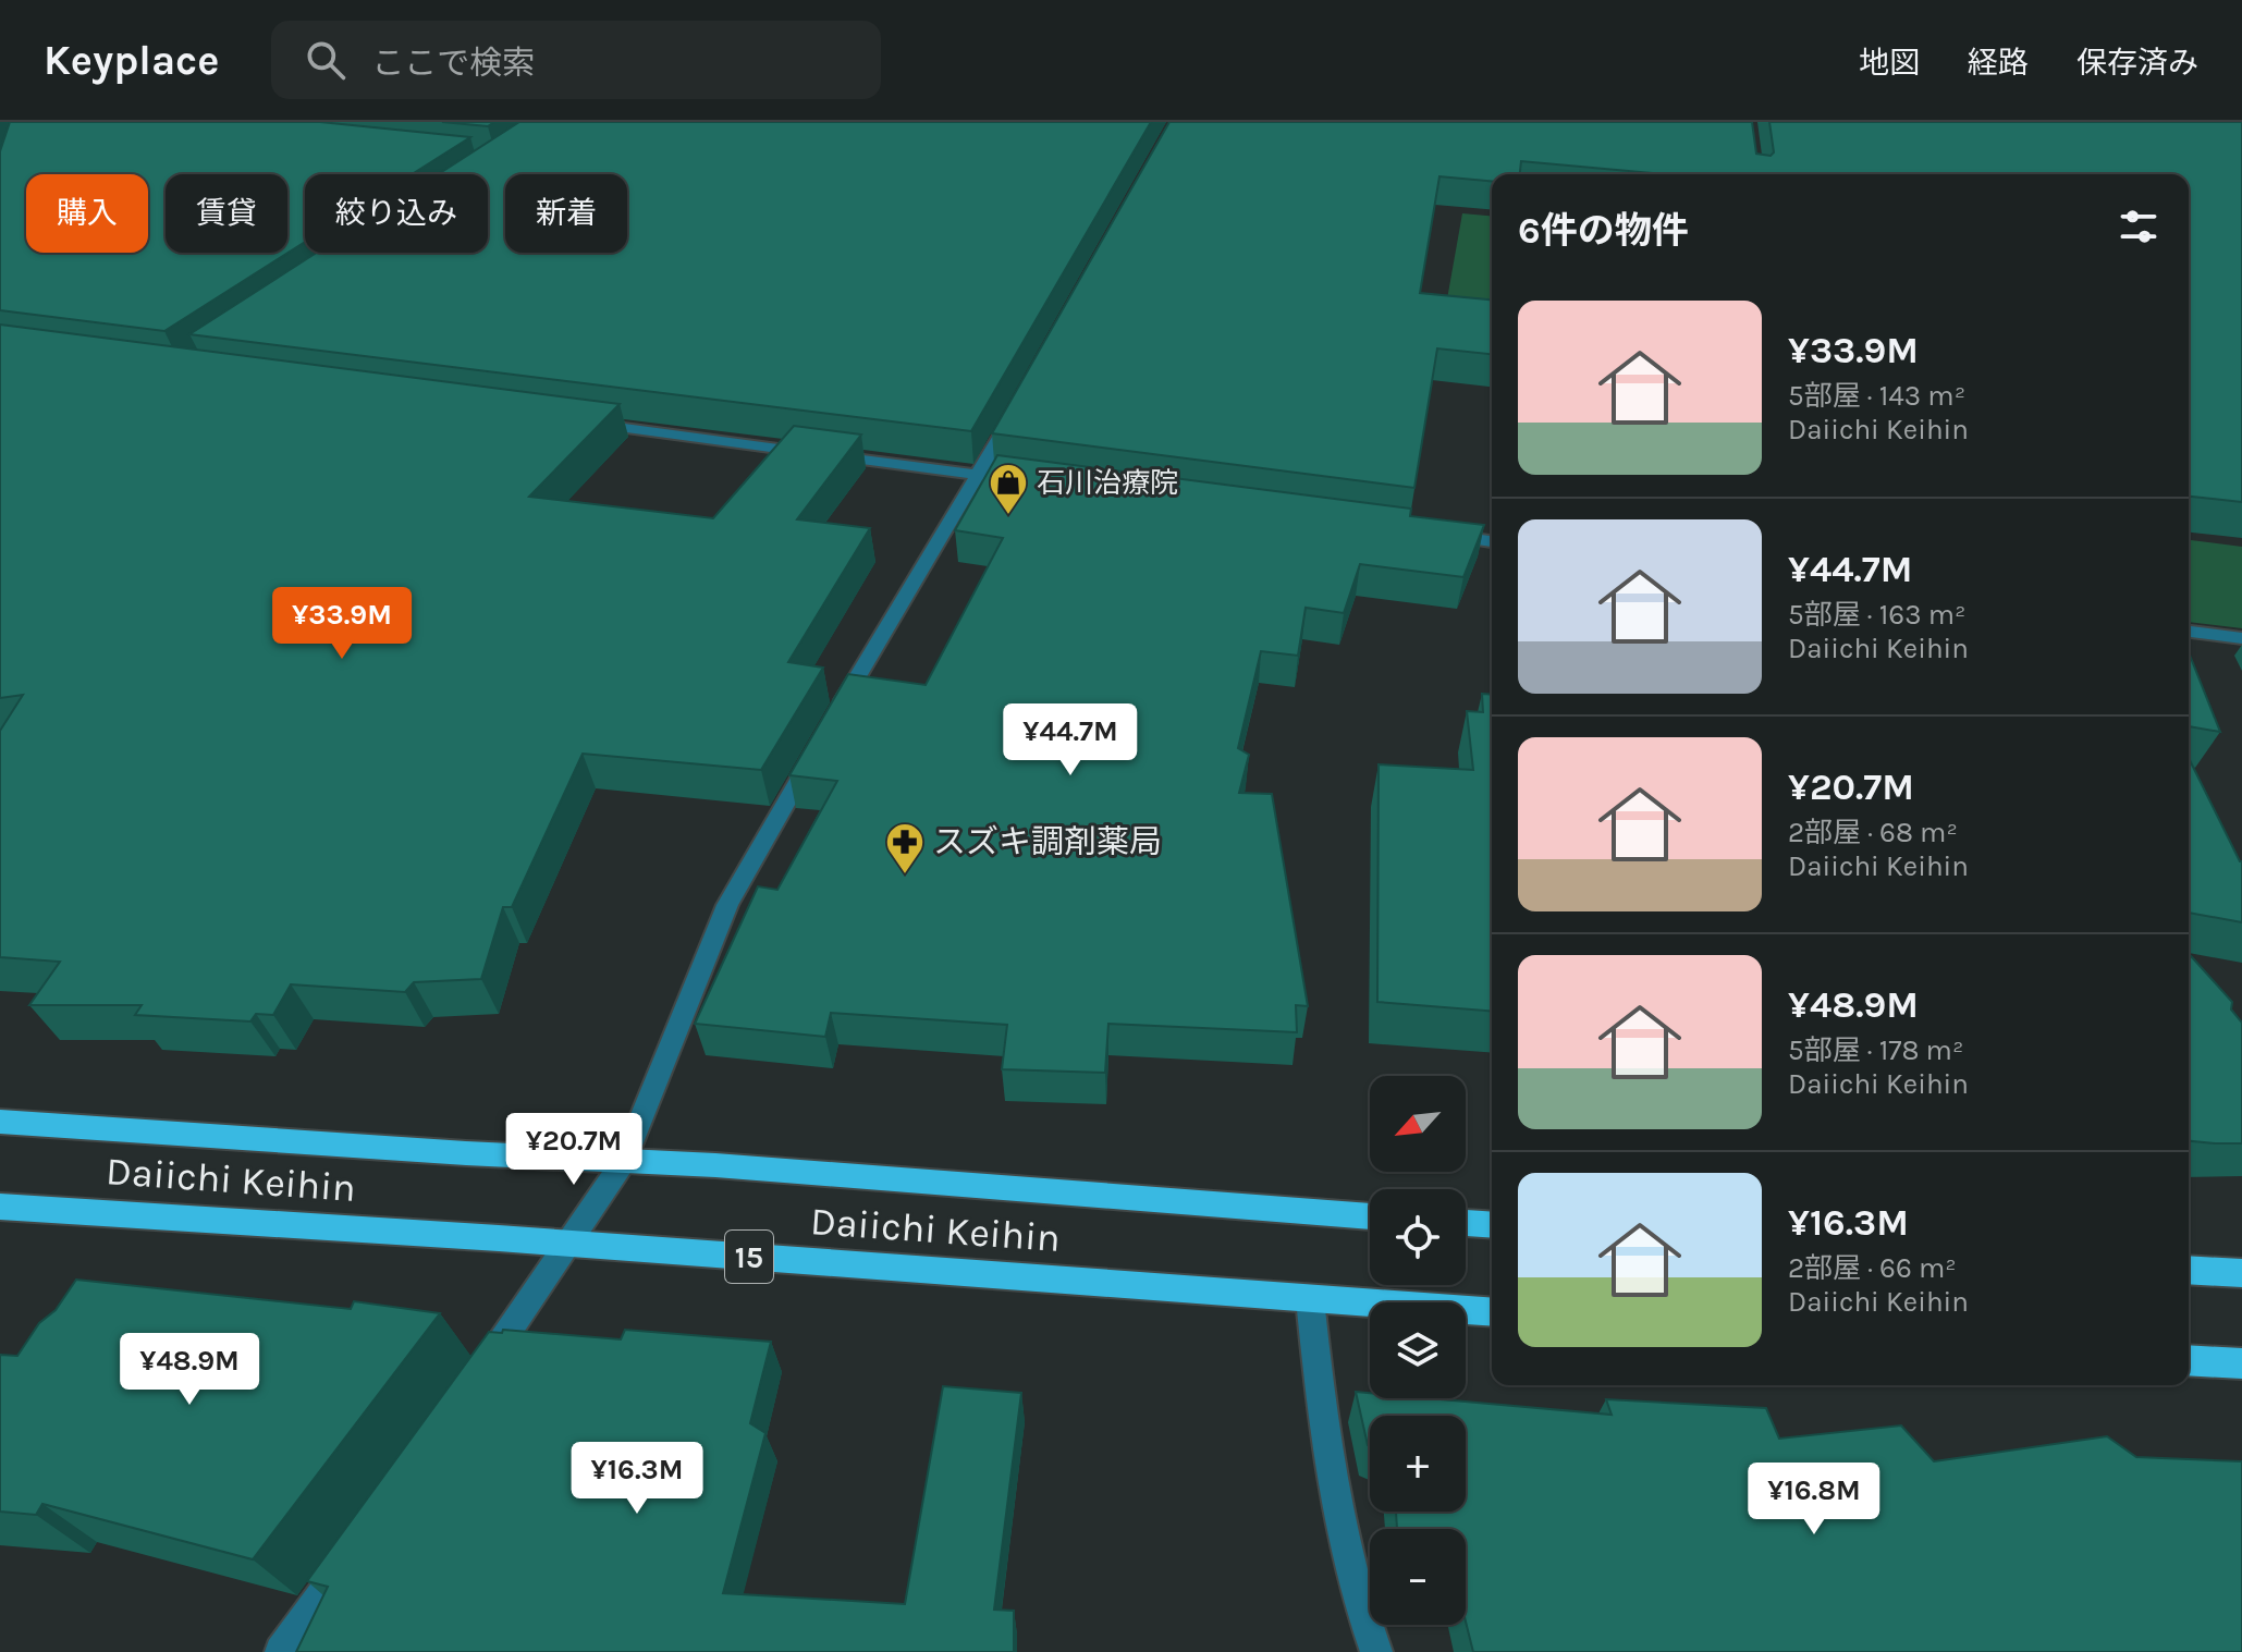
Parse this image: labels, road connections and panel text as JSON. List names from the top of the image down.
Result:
{
  "streets": {
    "highway": ["Daiichi Keihin", "15"]
  },
  "places": {
    "shop": ["石川治療院"],
    "pharmacy": ["スズキ調剤薬局"]
  },
  "north": "bottom left",
  "page": {
    "header": "Keyplace",
    "search": "ここで検索",
    "nav": ["地図", "経路", "保存済み"],
    "chip": [
      "購入",
      "賃貸",
      "絞り込み",
      "新着"
    ],
    "heading": "6件の物件",
    "list": [
      {
        "name": "¥33.9M",
        "note": "5部屋 · 143 m² · Daiichi Keihin"
      },
      {
        "name": "¥44.7M",
        "note": "5部屋 · 163 m² · Daiichi Keihin"
      },
      {
        "name": "¥20.7M",
        "note": "2部屋 · 68 m² · Daiichi Keihin"
      },
      {
        "name": "¥48.9M",
        "note": "5部屋 · 178 m² · Daiichi Keihin"
      },
      {
        "name": "¥16.3M",
        "note": "2部屋 · 66 m² · Daiichi Keihin"
      }
    ],
    "price": [
      "¥33.9M",
      "¥44.7M",
      "¥20.7M",
      "¥48.9M",
      "¥16.3M",
      "¥16.8M"
    ],
    "map_buttons": ["+", "−"]
  }
}
